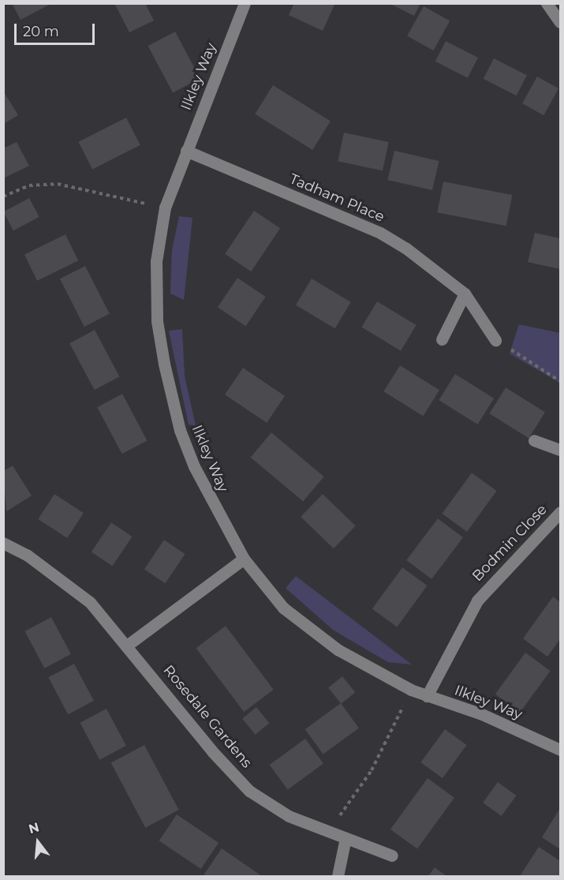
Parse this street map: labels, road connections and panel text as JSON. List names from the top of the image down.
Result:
{
  "streets": {
    "street": [
      "Ilkley Way",
      "Tadham Place",
      "Bodmin Close",
      "Rosedale Gardens"
    ]
  },
  "crossings": [
    ["Ilkley Way", "Tadham Place"],
    ["Ilkley Way", "Bodmin Close"]
  ],
  "scale_bar": "20 m",
  "north": "top"
}
